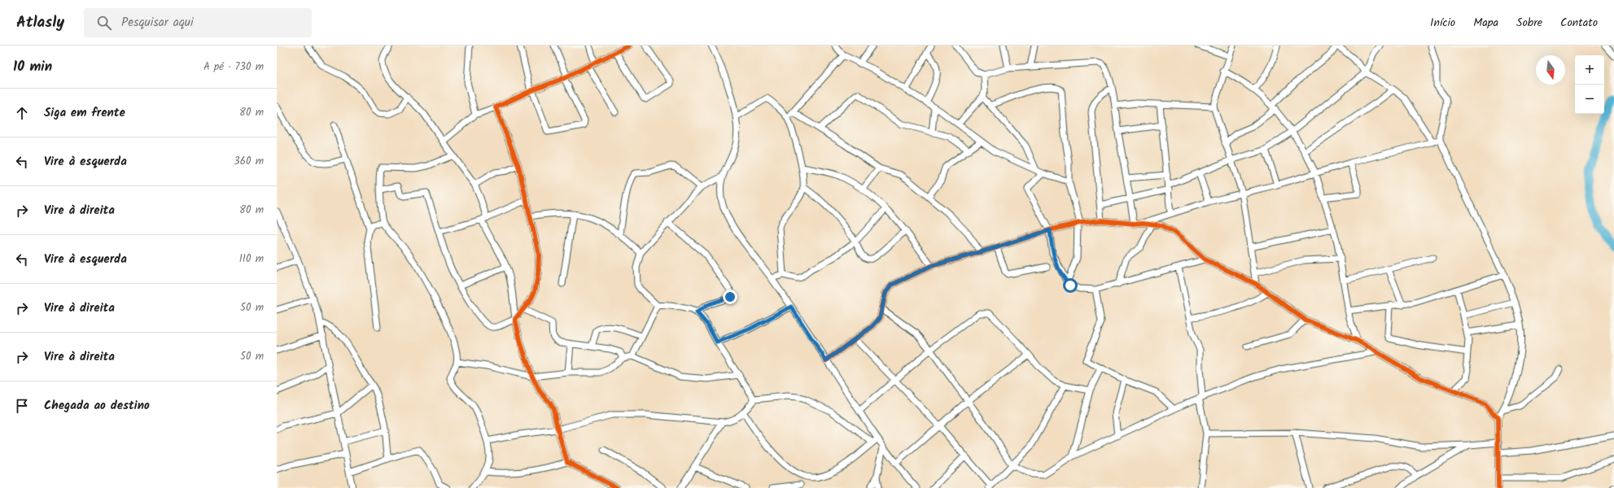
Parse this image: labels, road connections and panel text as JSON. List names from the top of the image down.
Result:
{
  "north": "bottom",
  "page": {
    "header": "Atlasly",
    "search": "Pesquisar aqui",
    "nav": [
      "Início",
      "Mapa",
      "Sobre",
      "Contato"
    ],
    "heading": ["10 min", "A pé · 730 m"],
    "map_buttons": ["+", "−"],
    "list": [
      ["Siga em frente", "80 m"],
      ["Vire à esquerda", "360 m"],
      ["Vire à direita", "80 m"],
      ["Vire à esquerda", "110 m"],
      ["Vire à direita", "50 m"],
      ["Vire à direita", "50 m"],
      "Chegada ao destino"
    ]
  }
}
